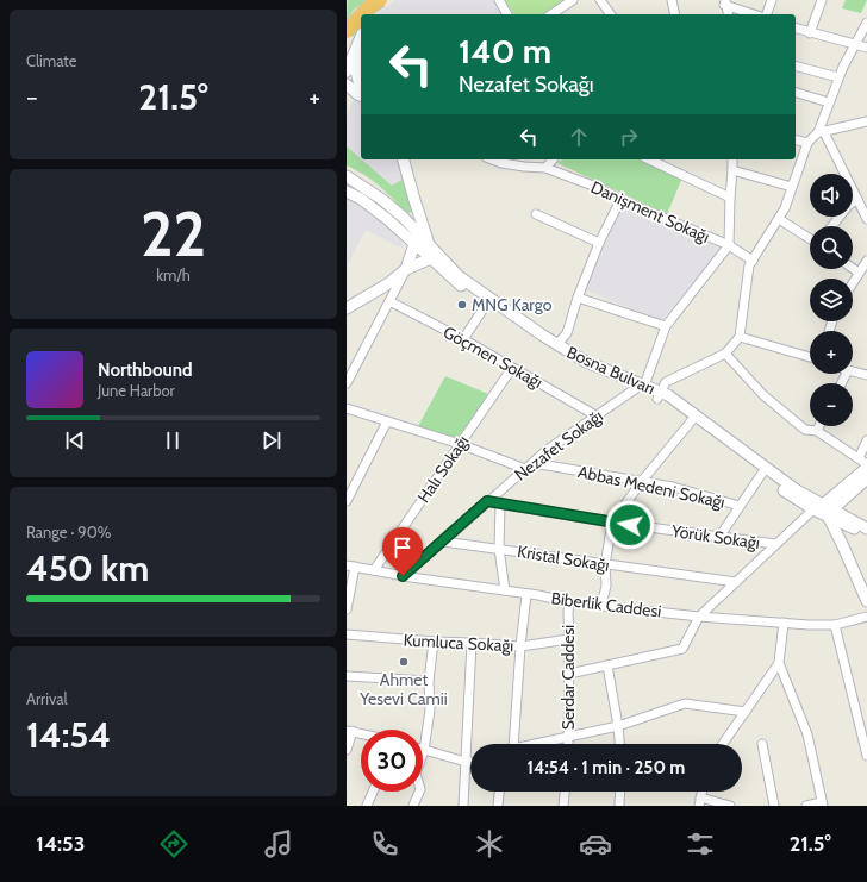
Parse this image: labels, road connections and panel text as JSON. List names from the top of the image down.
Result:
{
  "streets": {
    "main road": ["Bosna Bulvarı"],
    "street": [
      "Danişment Sokağı",
      "Göçmen Sokağı",
      "Nezafet Sokağı",
      "Halı Sokağı",
      "Abbas Medeni Sokağı",
      "Yörük Sokağı",
      "Kristal Sokağı",
      "Biberlik Caddesi",
      "Kumluca Sokağı",
      "Serdar Caddesi"
    ]
  },
  "crossings": [
    ["Göçmen Sokağı", "Nezafet Sokağı"],
    ["Göçmen Sokağı", "Halı Sokağı"],
    ["Bosna Bulvarı", "Nezafet Sokağı"],
    ["Nezafet Sokağı", "Abbas Medeni Sokağı"],
    ["Nezafet Sokağı", "Yörük Sokağı"],
    ["Nezafet Sokağı", "Kristal Sokağı"],
    ["Halı Sokağı", "Biberlik Caddesi"],
    ["Biberlik Caddesi", "Serdar Caddesi"],
    ["Kumluca Sokağı", "Serdar Caddesi"]
  ],
  "places": ["MNG Kargo", "Ahmet Yesevi Camii"],
  "page": {
    "tile": [
      "Climate",
      ["22", "km/h"],
      ["Range · 90%", "450 km"],
      ["Arrival", "14:54"]
    ],
    "turn": ["140 m", "Nezafet Sokağı"],
    "heat": ["−", "21.5°", "+"],
    "map_buttons": ["+", "−"],
    "song": ["Northbound", "June Harbor"],
    "limit": "30",
    "trip": "14:54 · 1 min · 250 m",
    "tabs": ["14:53", "21.5°"]
  }
}
